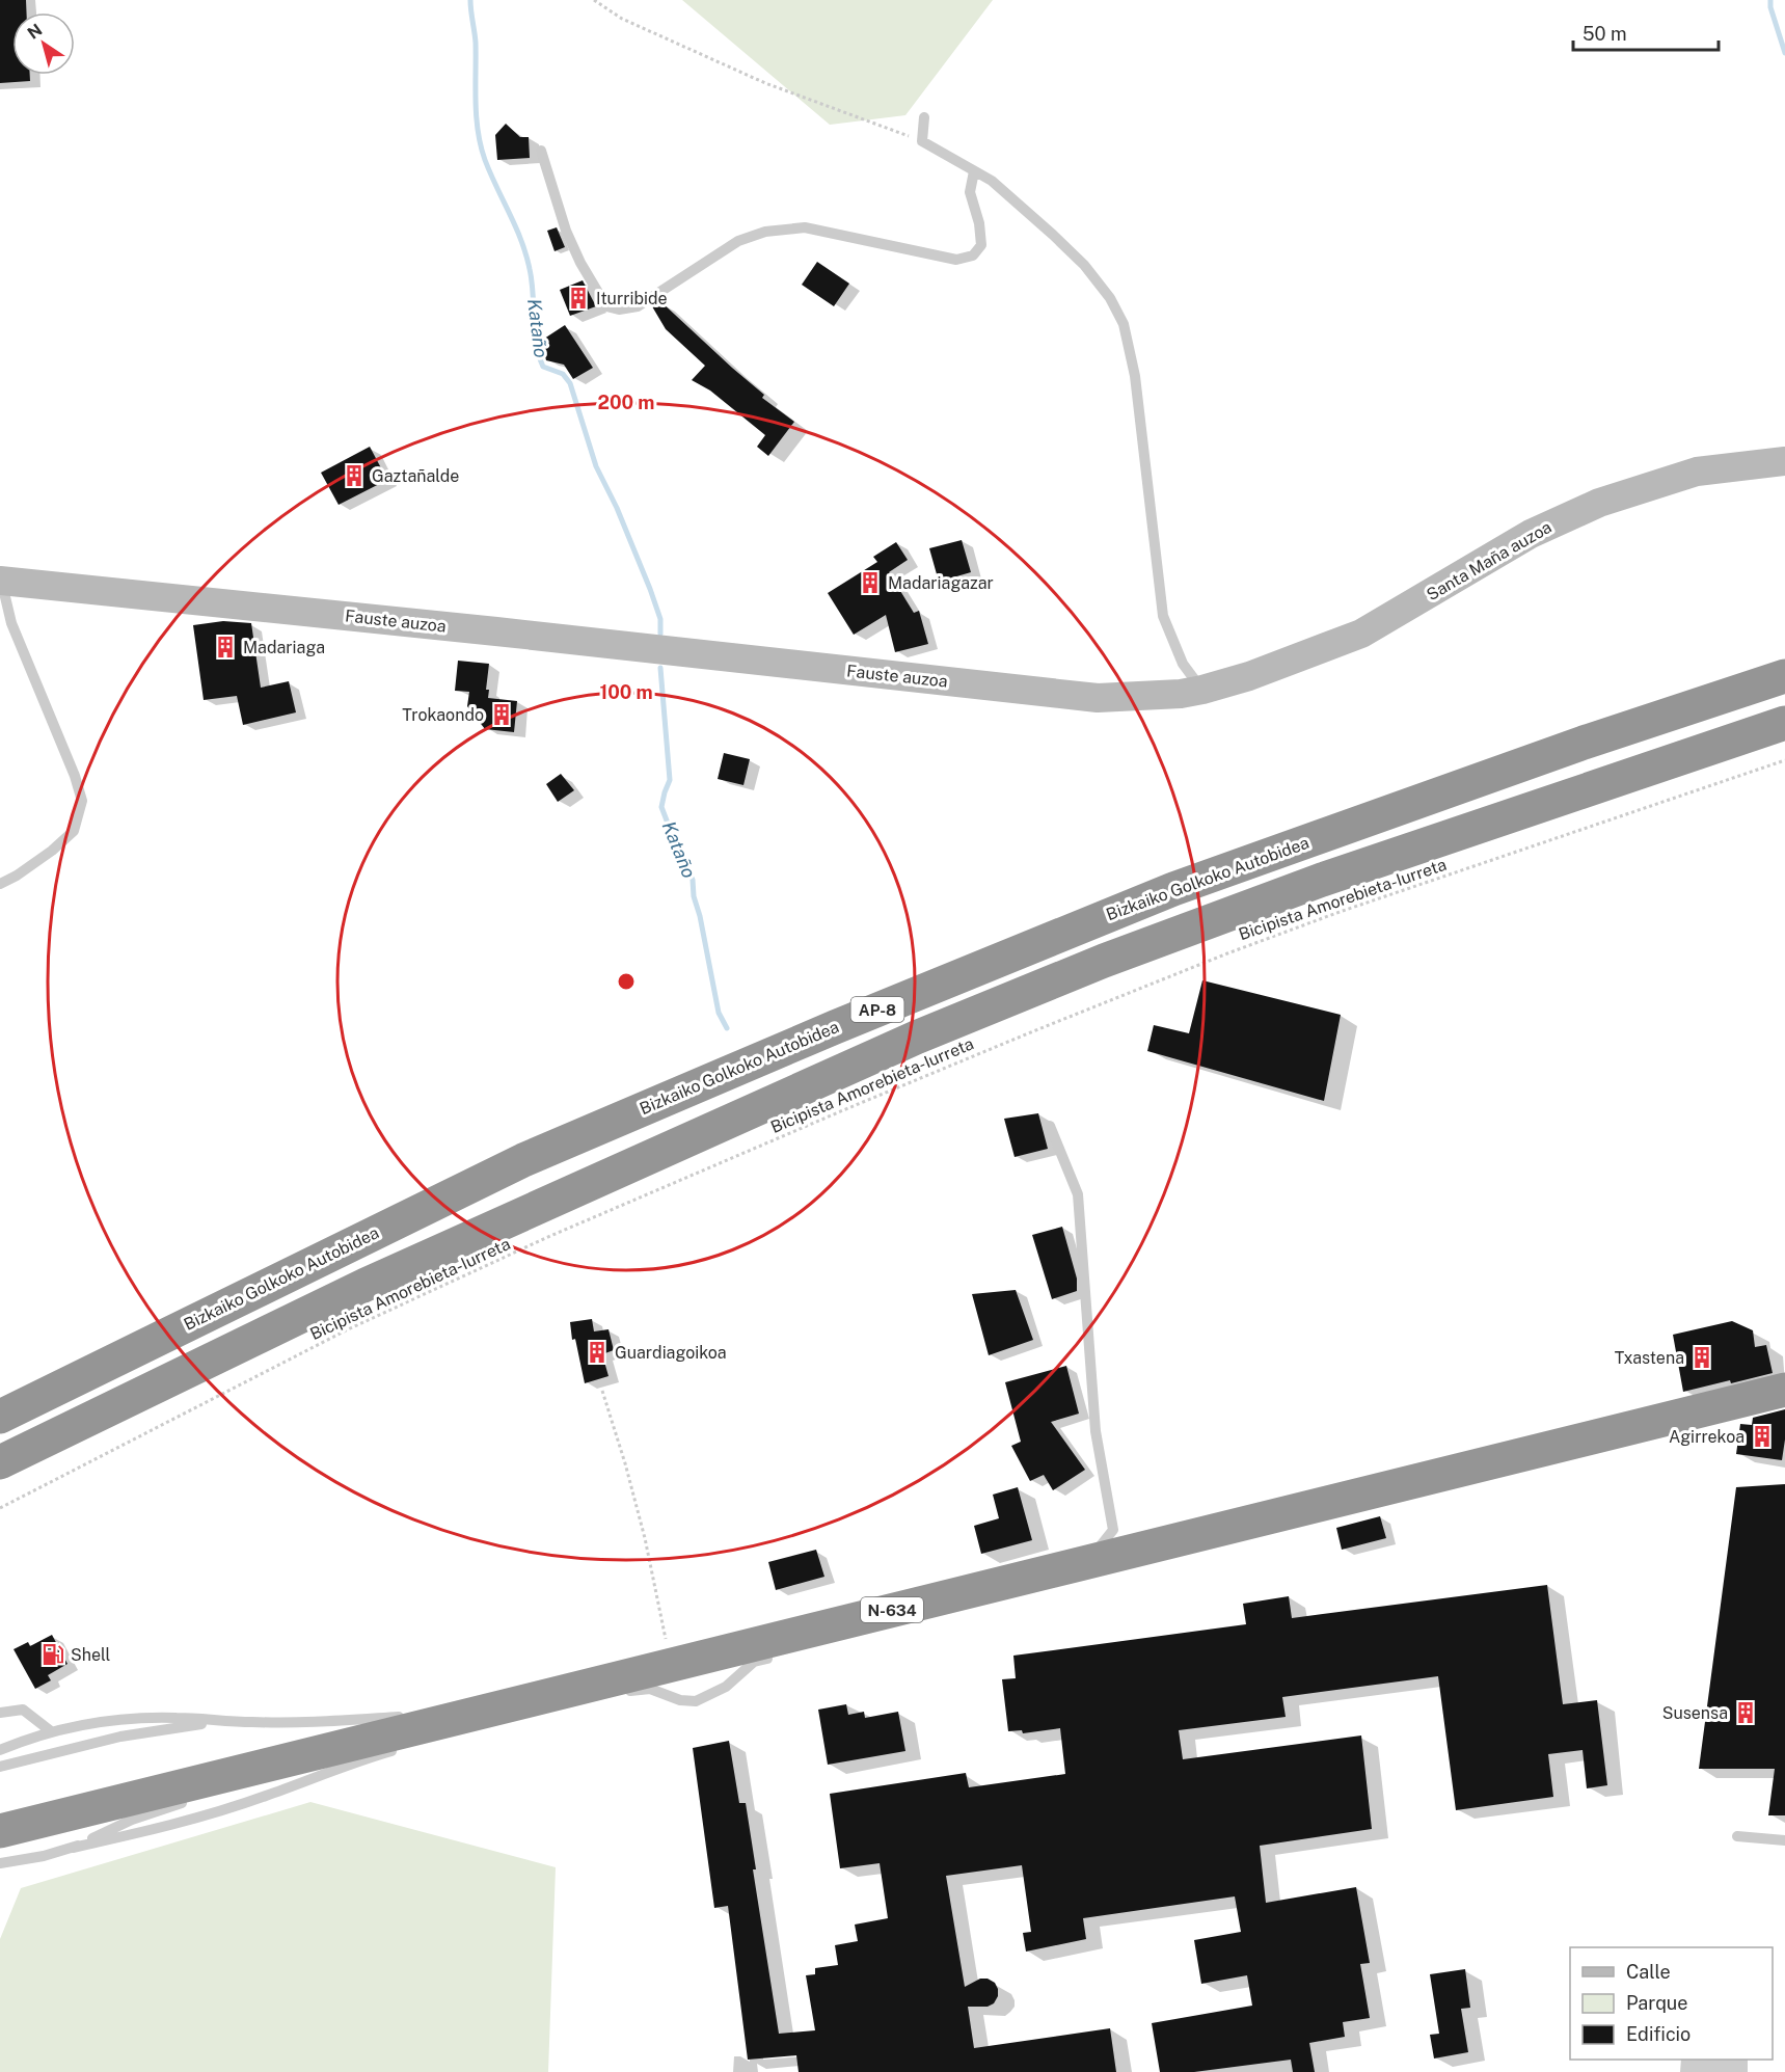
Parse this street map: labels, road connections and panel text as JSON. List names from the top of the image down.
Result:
{
  "streets": {
    "highway": ["Bizkaiko Golkoko Autobidea", "AP-8", "N-634"],
    "street": ["Santa Maña auzoa", "Fauste auzoa"],
    "path": ["Bicipista Amorebieta-Iurreta"]
  },
  "crossings": [
    ["Santa Maña auzoa", "Fauste auzoa"]
  ],
  "water": ["Kataño"],
  "places": {
    "building": [
      "Iturribide",
      "Gaztañalde",
      "Madariagazar",
      "Madariaga",
      "Trokaondo",
      "Guardiagoikoa",
      "Txastena",
      "Agirrekoa",
      "Susensa"
    ],
    "fuel station": ["Shell"]
  },
  "legend": ["Calle", "Parque", "Edificio"],
  "scale_bar": "50 m",
  "north": "top left",
  "rings": ["200 m", "100 m"]
}
